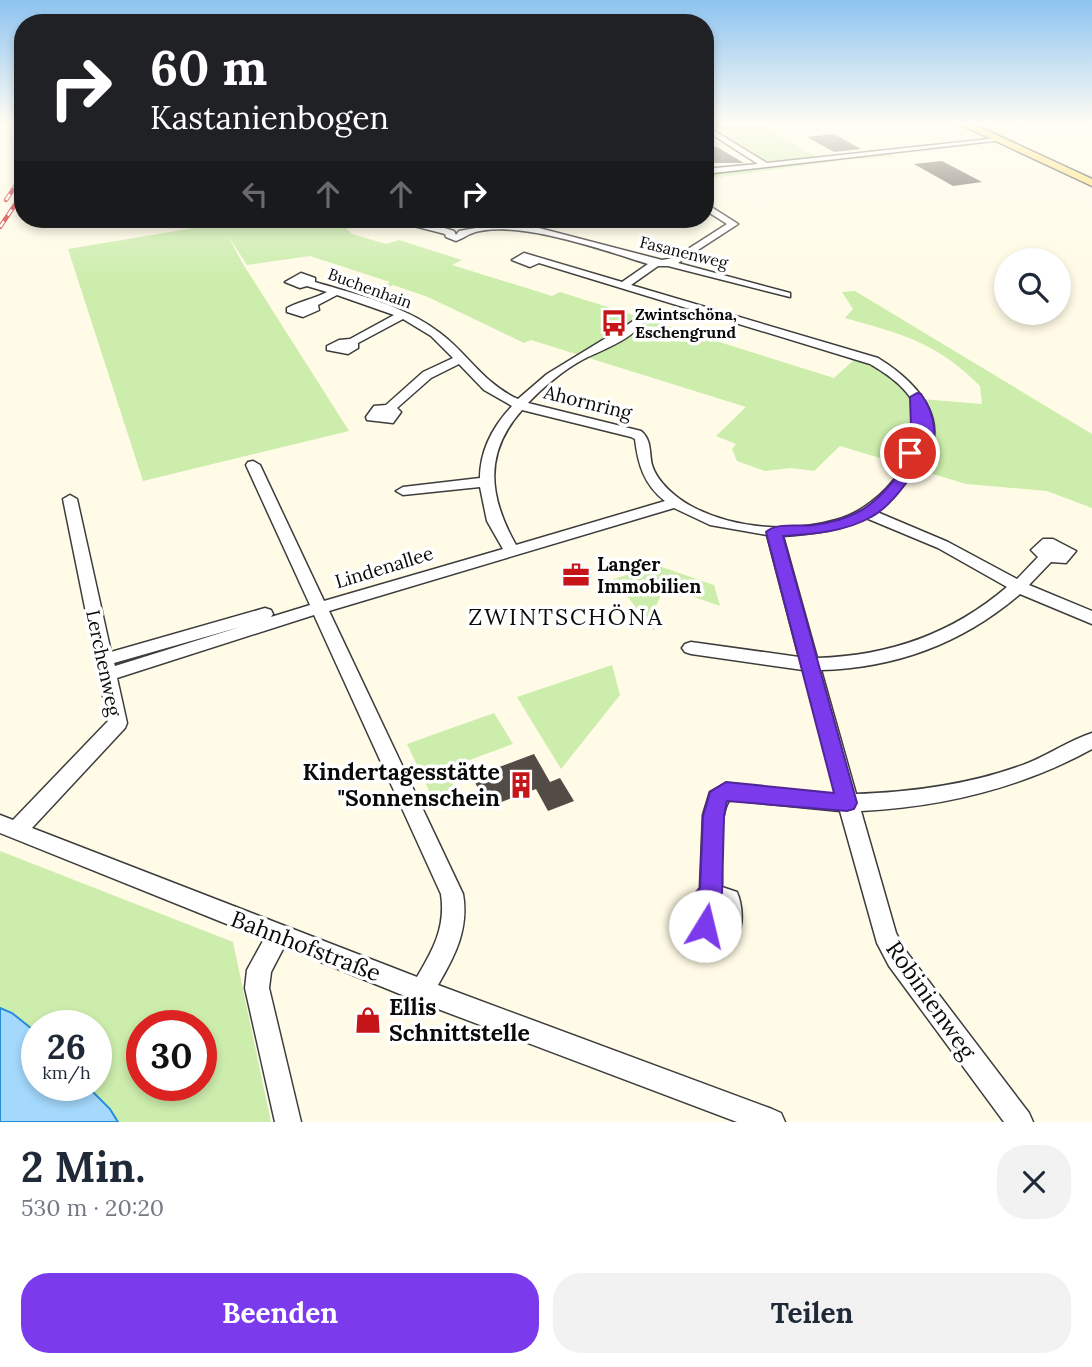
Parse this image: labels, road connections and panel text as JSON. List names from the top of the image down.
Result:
{
  "streets": {
    "street": [
      "Fasanenweg",
      "Buchenhain",
      "Ahornring",
      "Lindenallee",
      "Lerchenweg",
      "Bahnhofstraße",
      "Robinienweg"
    ]
  },
  "crossings": [
    ["Buchenhain", "Ahornring"],
    ["Ahornring", "Lindenallee"],
    ["Ahornring", "Robinienweg"],
    ["Lindenallee", "Lerchenweg"],
    ["Lerchenweg", "Bahnhofstraße"]
  ],
  "districts": ["ZWINTSCHÖNA"],
  "places": {
    "bus stop": ["Zwintschöna, Eschengrund"],
    "office": ["Langer Immobilien"],
    "building": ["Kindertagesstätte \"Sonnenschein"],
    "shop": ["Ellis Schnittstelle"]
  },
  "page": {
    "turn": ["60 m", "Kastanienbogen"],
    "speed": "26 km/h",
    "limit": "30",
    "heading": ["2 Min.", "530 m · 20:20"],
    "buttons": ["Beenden", "Teilen"]
  }
}
